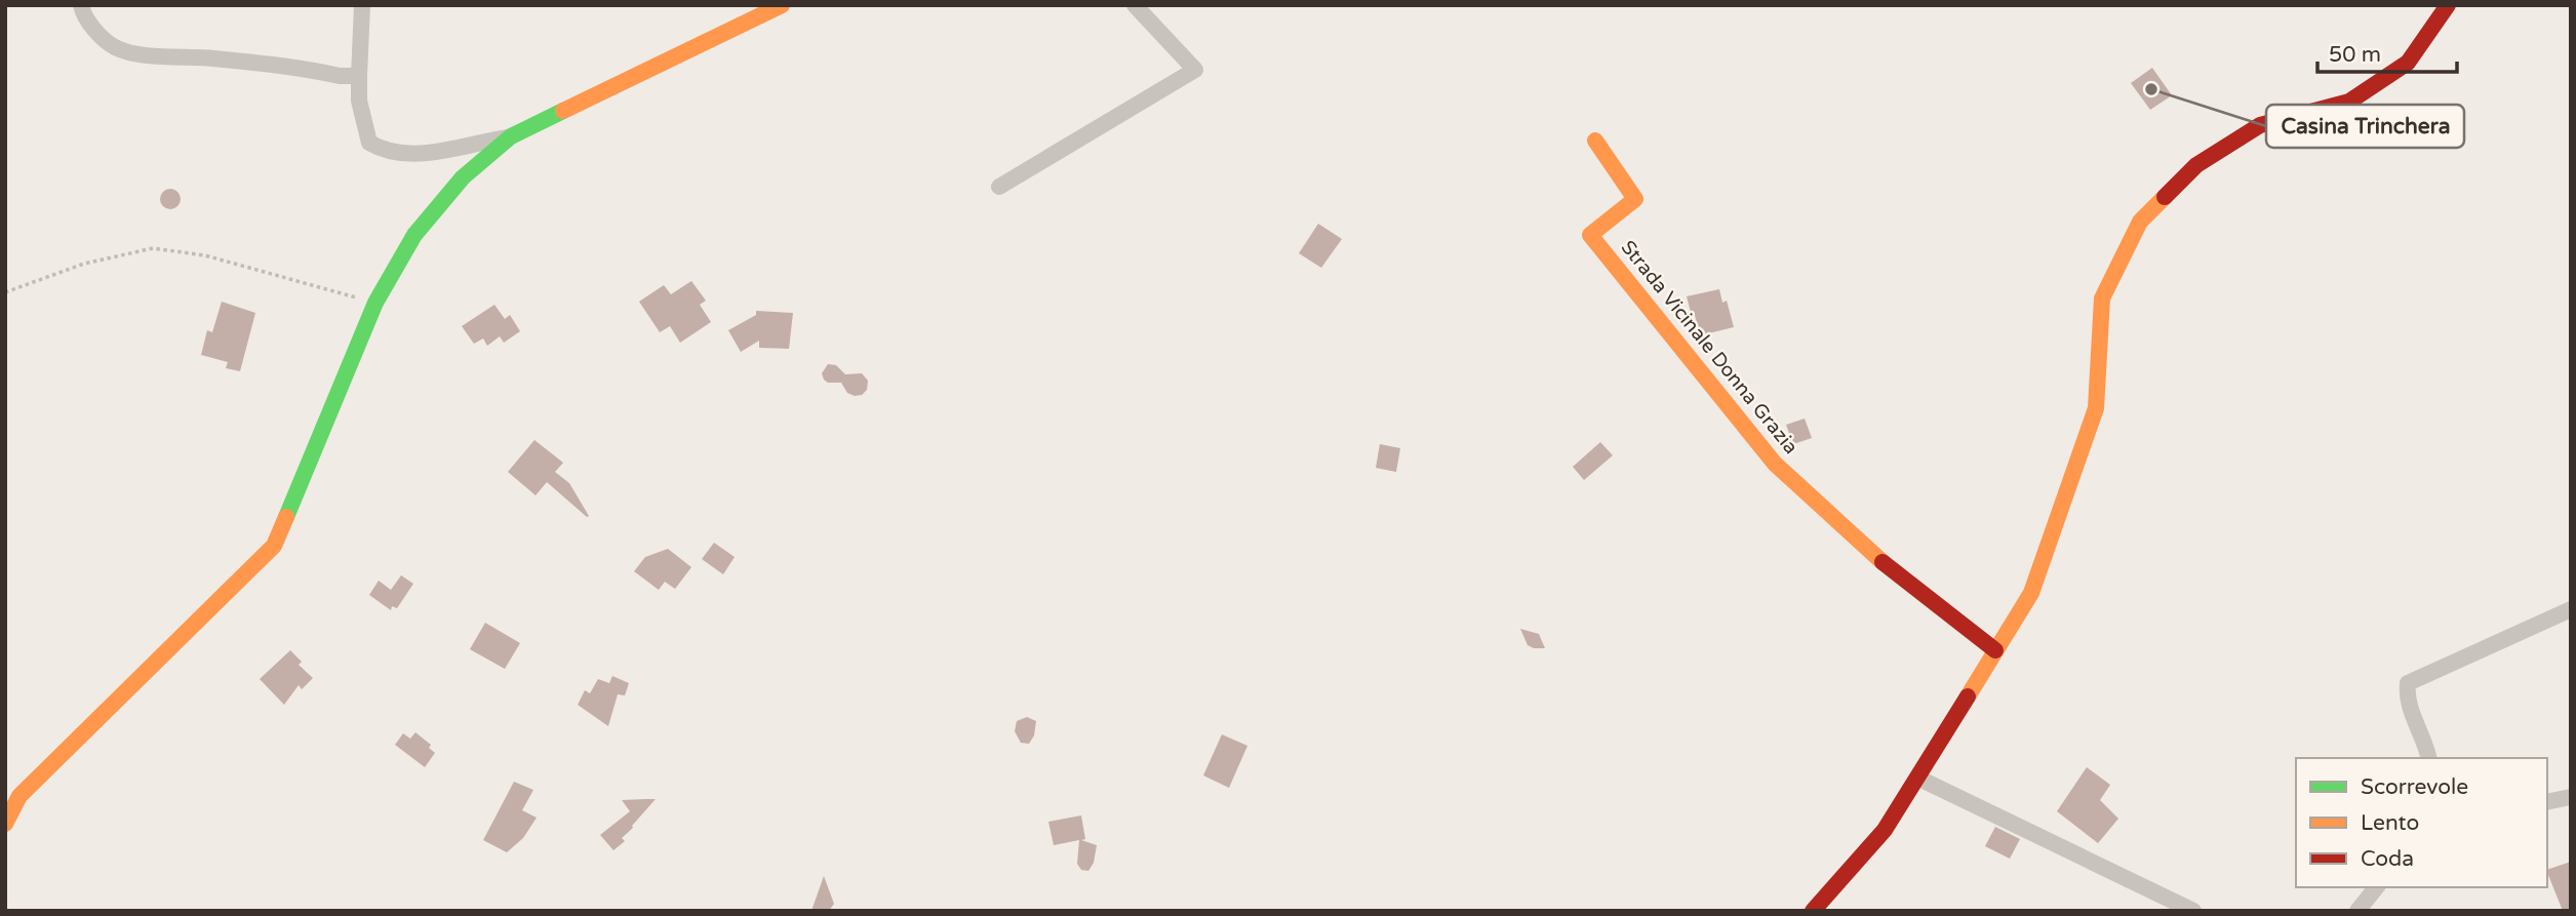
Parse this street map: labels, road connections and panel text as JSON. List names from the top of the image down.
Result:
{
  "streets": {
    "street": ["Strada Vicinale Donna Grazia"]
  },
  "places": ["Casina Trinchera"],
  "legend": ["Scorrevole", "Lento", "Coda"],
  "scale_bar": "50 m"
}
